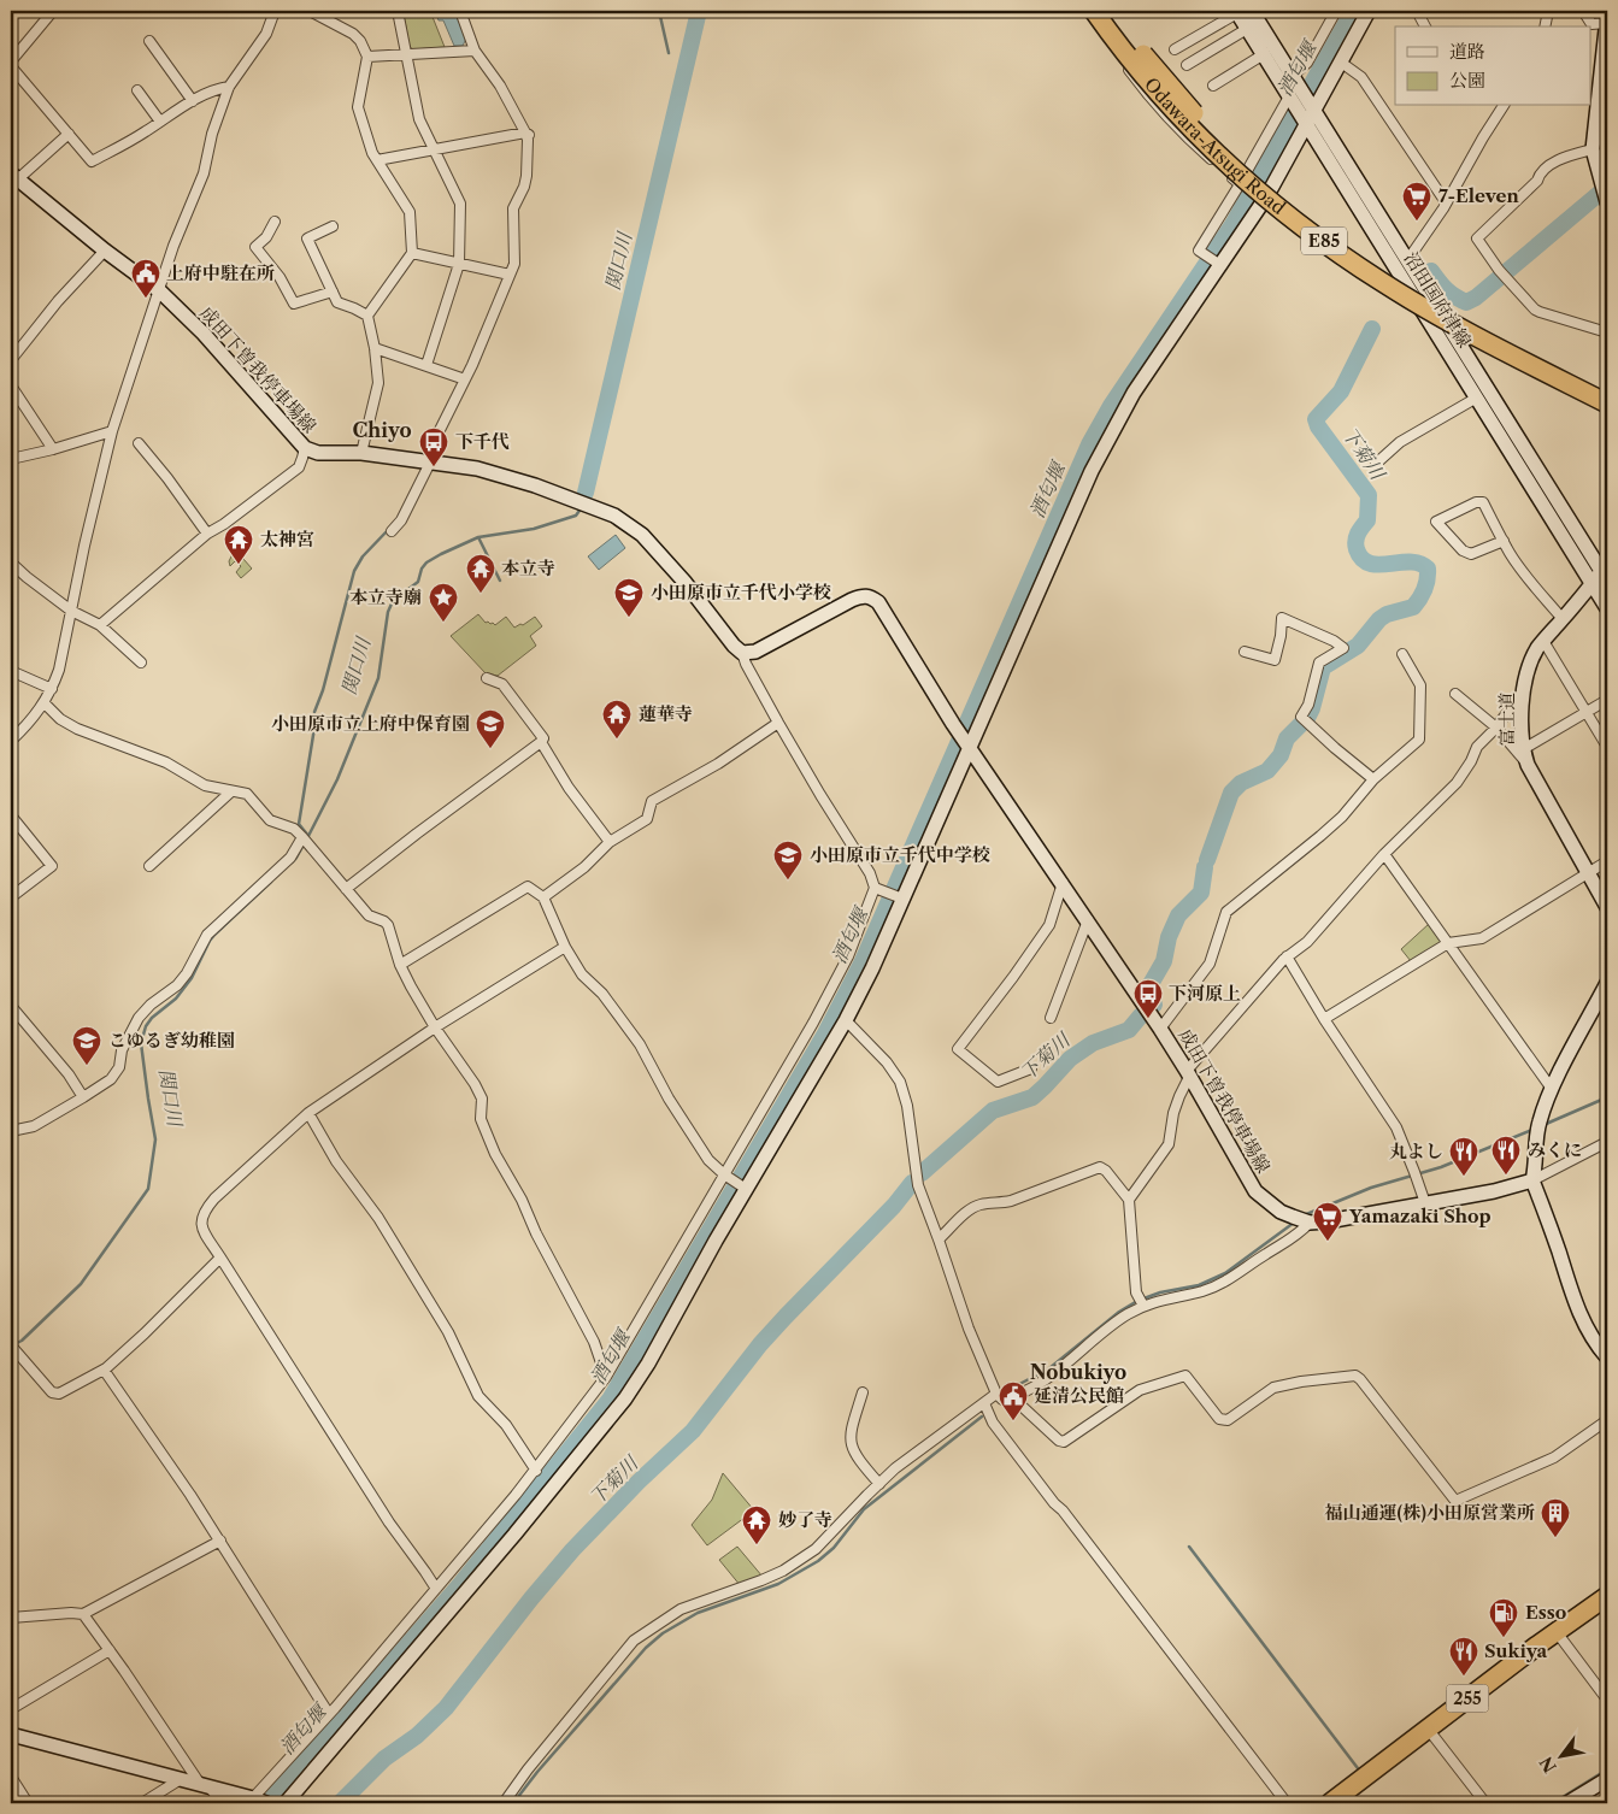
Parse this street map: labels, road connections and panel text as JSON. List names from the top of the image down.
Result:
{
  "streets": {
    "highway": ["Odawara-Atsugi Road", "E85", "255"],
    "main road": ["沼田国府津線", "成田下曽我停車場線", "富士道"]
  },
  "crossings": [
    ["沼田国府津線", "富士道"]
  ],
  "districts": ["Chiyo", "Nobukiyo"],
  "water": ["酒匂堰", "関口川", "下菊川"],
  "places": {
    "supermarket": ["7-Eleven", "Yamazaki Shop"],
    "public building": ["上府中駐在所", "延清公民館"],
    "bus stop": ["下千代", "下河原上"],
    "temple": [
      "太神宮",
      "本立寺",
      "蓮華寺",
      "妙了寺"
    ],
    "school or university": [
      "小田原市立千代小学校",
      "小田原市立上府中保育園",
      "小田原市立千代中学校",
      "こゆるぎ幼稚園"
    ],
    "place": ["本立寺廟"],
    "restaurant": ["みくに", "丸よし", "Sukiya"],
    "building": ["福山通運(株)小田原営業所"],
    "fuel station": ["Esso"]
  },
  "legend": ["道路", "公園"],
  "north": "bottom left"
}
